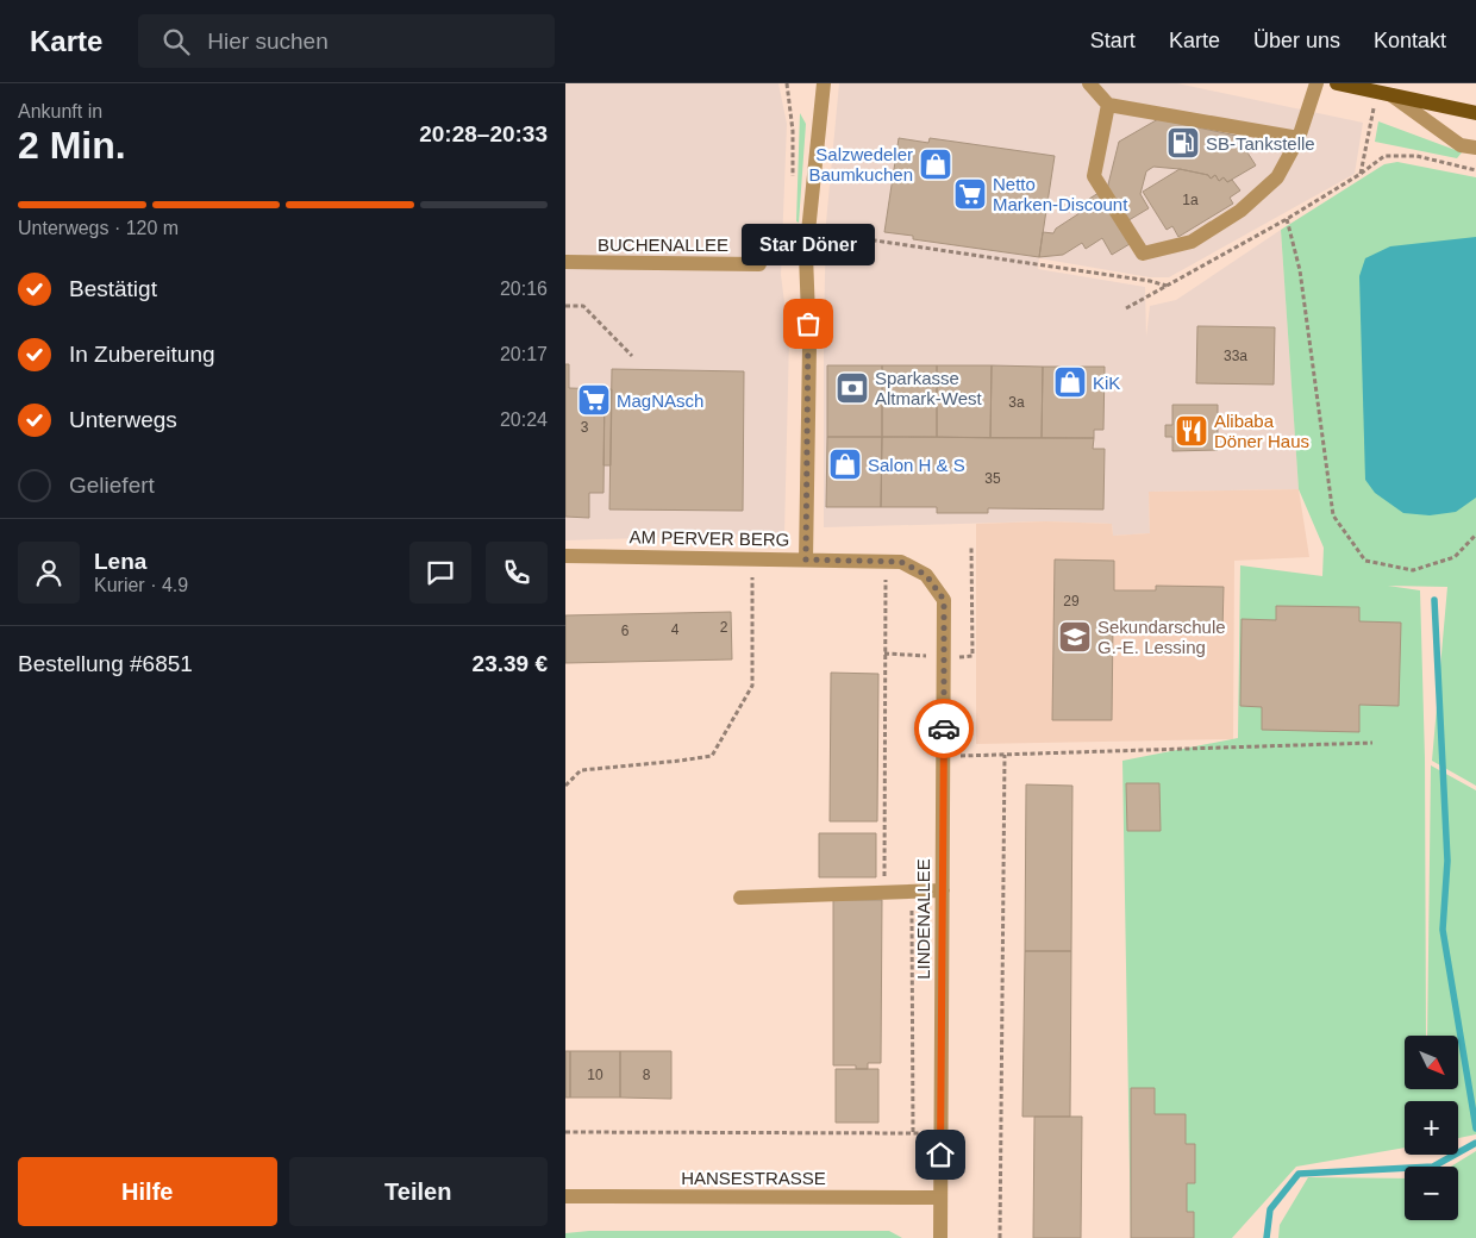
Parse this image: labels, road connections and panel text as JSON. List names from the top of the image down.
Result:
{
  "streets": {
    "street": [
      "BUCHENALLEE",
      "AM PERVER BERG",
      "LINDENALLEE",
      "HANSESTRASSE"
    ]
  },
  "crossings": [
    ["AM PERVER BERG", "LINDENALLEE"],
    ["LINDENALLEE", "HANSESTRASSE"]
  ],
  "places": {
    "fuel station": ["SB-Tankstelle"],
    "shop": ["Salzwedeler Baumkuchen", "KiK", "Salon H & S"],
    "supermarket": ["Netto Marken-Discount", "MagNAsch"],
    "other": ["Star Döner"],
    "bank": ["Sparkasse Altmark-West"],
    "restaurant": ["Alibaba Döner Haus"],
    "school or university": ["Sekundarschule G.-E. Lessing"]
  },
  "house_numbers": [
    "1a",
    "33a",
    "3a",
    "3",
    "35",
    "29",
    "2",
    "4",
    "6",
    "10",
    "8"
  ],
  "north": "bottom right",
  "page": {
    "header": "Karte",
    "search": "Hier suchen",
    "nav": [
      "Start",
      "Karte",
      "Über uns",
      "Kontakt"
    ],
    "heading": ["2 Min.", "Ankunft in", "20:28–20:33"],
    "panel": [
      "Lena",
      "Kurier · 4.9",
      "Bestellung #6851",
      "23.39 €"
    ],
    "bar": "Unterwegs · 120 m",
    "bubble": "Star Döner",
    "list": [
      ["Bestätigt", "20:16"],
      ["In Zubereitung", "20:17"],
      ["Unterwegs", "20:24"],
      "Geliefert"
    ],
    "map_buttons": ["+", "−"],
    "buttons": ["Hilfe", "Teilen"]
  }
}
